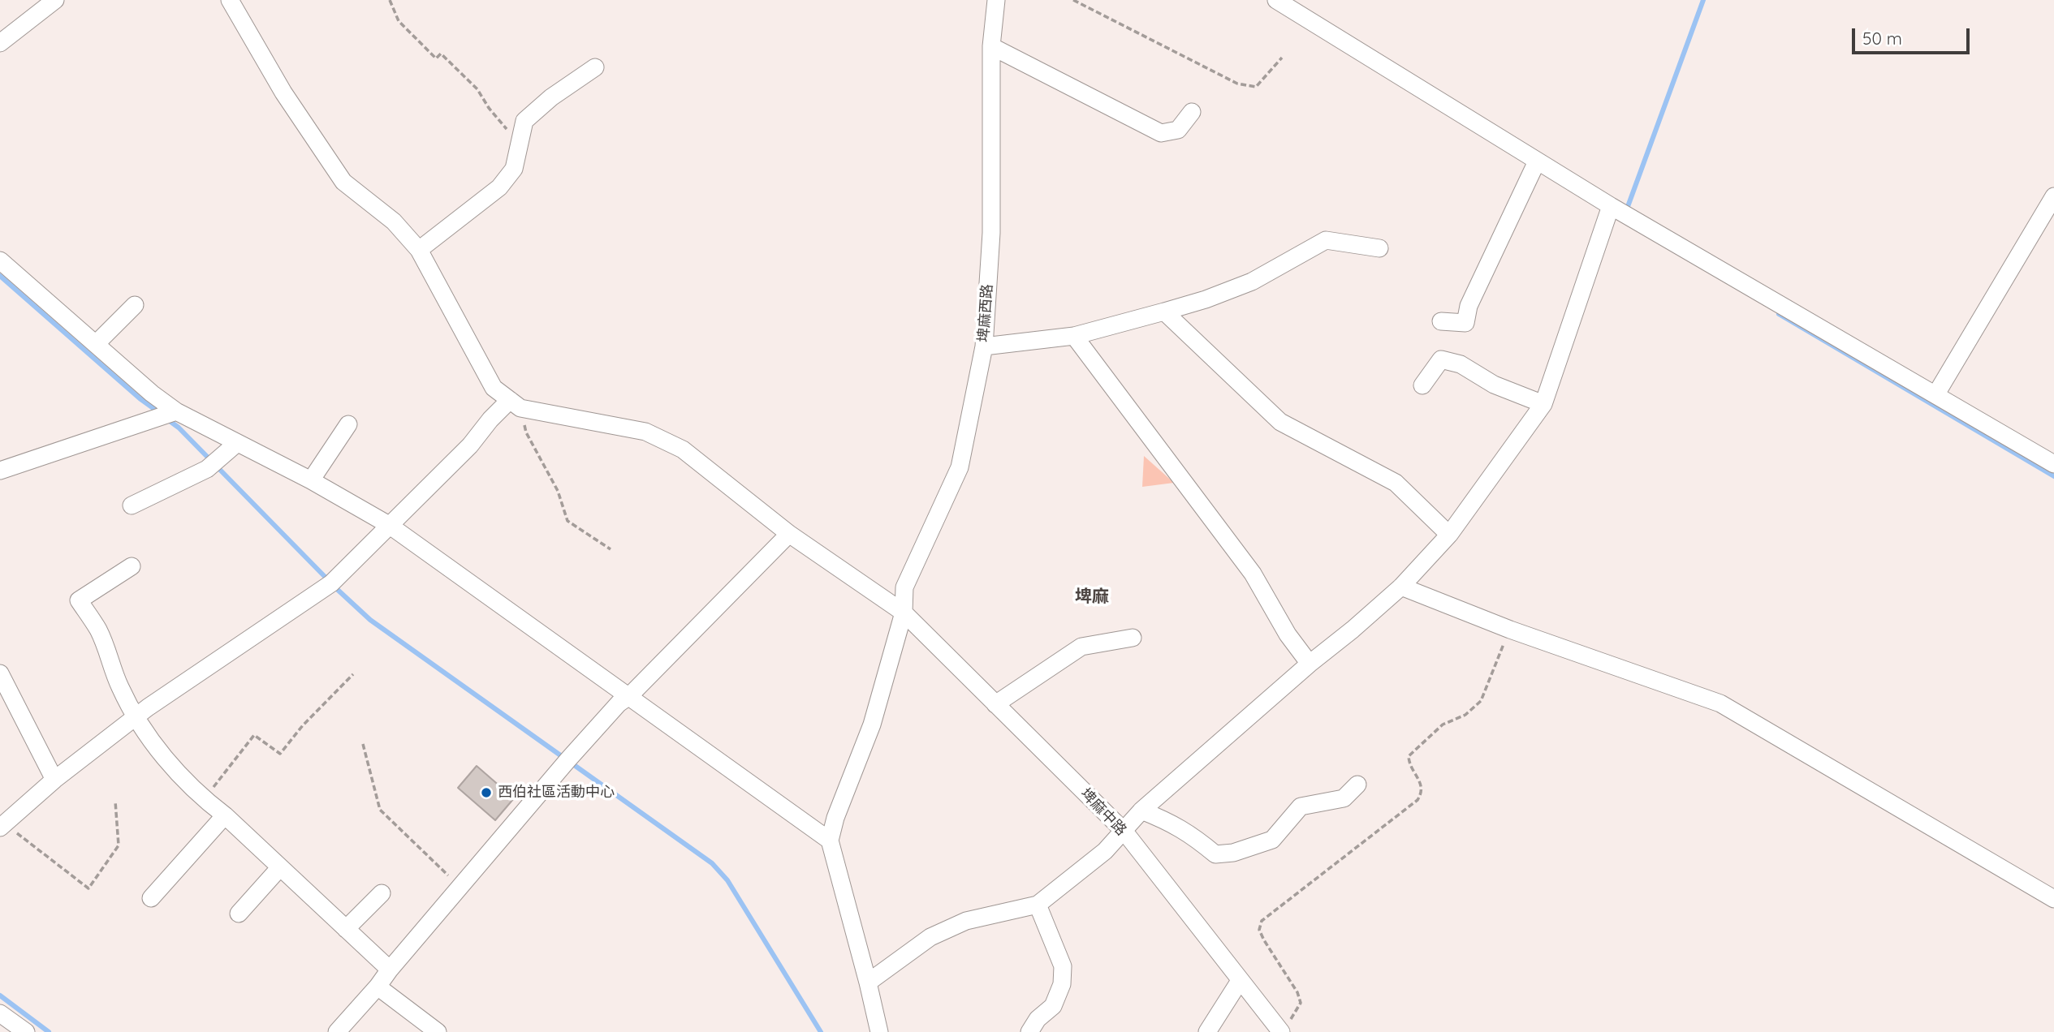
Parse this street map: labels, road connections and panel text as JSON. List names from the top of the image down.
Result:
{
  "streets": {
    "street": ["埤麻西路", "埤麻中路"]
  },
  "crossings": [
    ["埤麻西路", "埤麻中路"]
  ],
  "districts": ["埤麻"],
  "places": ["西伯社區活動中心"],
  "scale_bar": "50 m"
}
